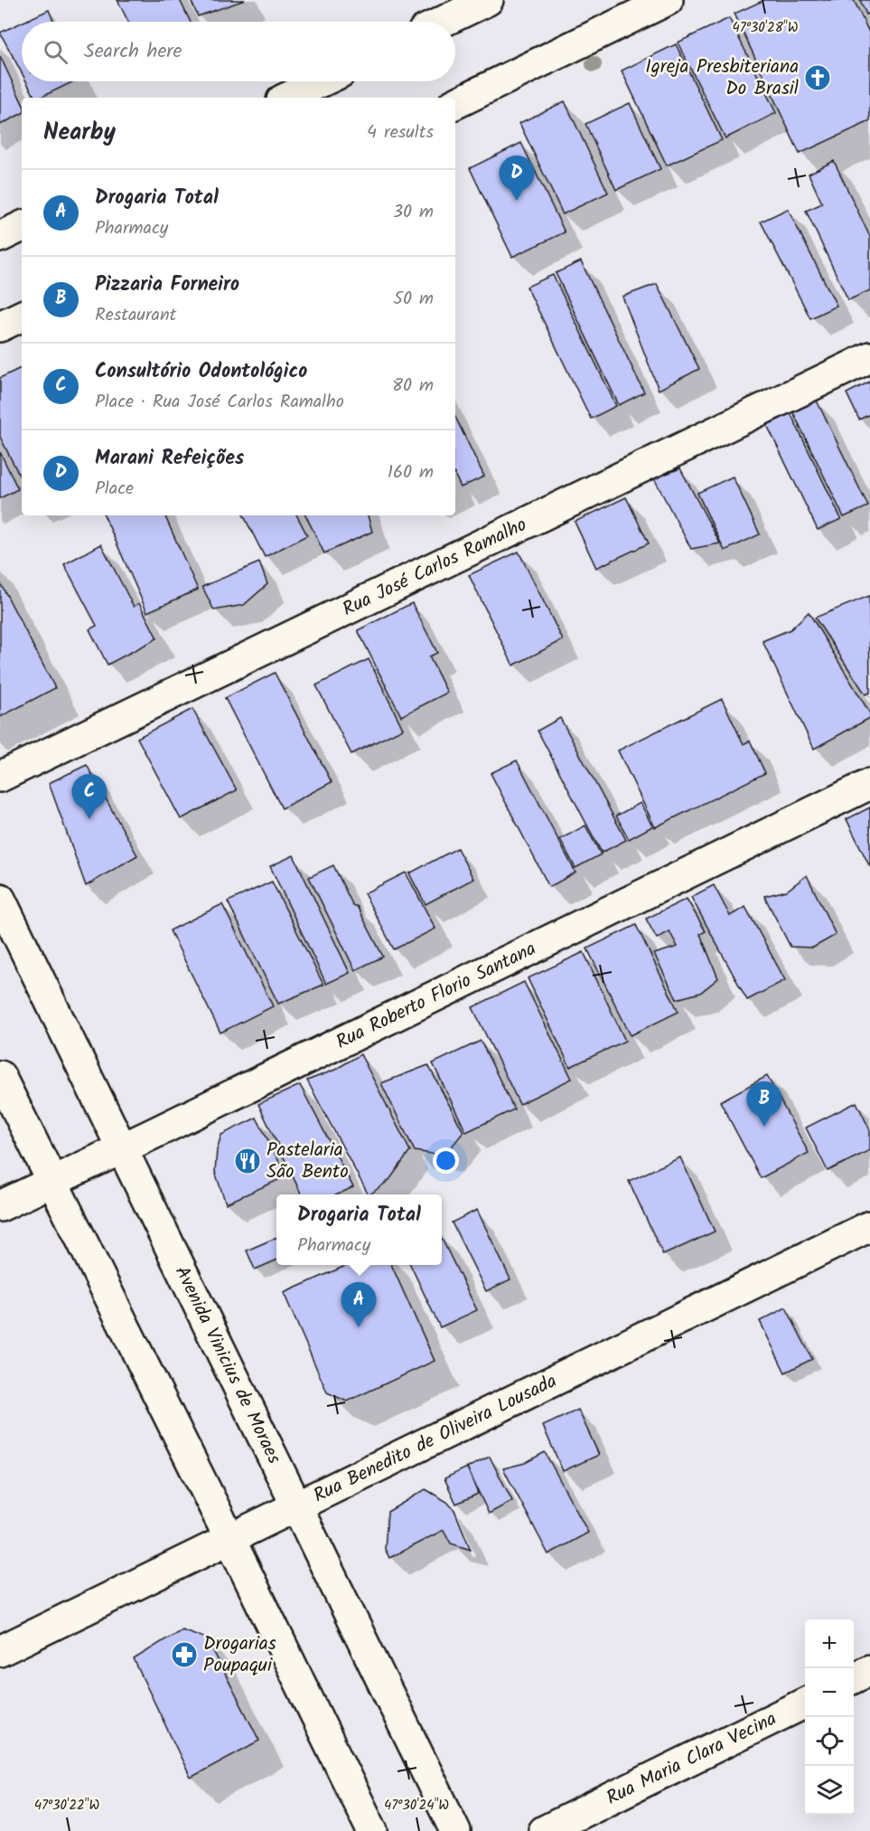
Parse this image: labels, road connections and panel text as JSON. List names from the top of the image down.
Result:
{
  "streets": {
    "street": [
      "Rua José Carlos Ramalho",
      "Rua Roberto Florio Santana",
      "Avenida Vinicius de Moraes",
      "Rua Benedito de Oliveira Lousada",
      "Rua Maria Clara Vecina"
    ]
  },
  "crossings": [
    ["Rua Roberto Florio Santana", "Avenida Vinicius de Moraes"],
    ["Avenida Vinicius de Moraes", "Rua Benedito de Oliveira Lousada"]
  ],
  "places": {
    "church": ["Igreja Presbiteriana Do Brasil"],
    "restaurant": ["Pastelaria São Bento"],
    "pharmacy": ["Drogarias Poupaqui"]
  },
  "page": {
    "search": "Search here",
    "heading": ["Nearby", "4 results"],
    "pins": [
      "D",
      "C",
      "B",
      "A"
    ],
    "list": [
      {
        "mark": "A",
        "name": "Drogaria Total",
        "note": "Pharmacy",
        "value": "30 m"
      },
      {
        "mark": "B",
        "name": "Pizzaria Forneiro",
        "note": "Restaurant",
        "value": "50 m"
      },
      {
        "mark": "C",
        "name": "Consultório Odontológico",
        "note": "Place · Rua José Carlos Ramalho",
        "value": "80 m"
      },
      {
        "mark": "D",
        "name": "Marani Refeições",
        "note": "Place",
        "value": "160 m"
      }
    ],
    "popup": ["Drogaria Total", "Pharmacy"],
    "map_buttons": ["+", "−"]
  },
  "coordinates": ["47°30'28\"W", "47°30'22\"W", "47°30'24\"W"]
}
